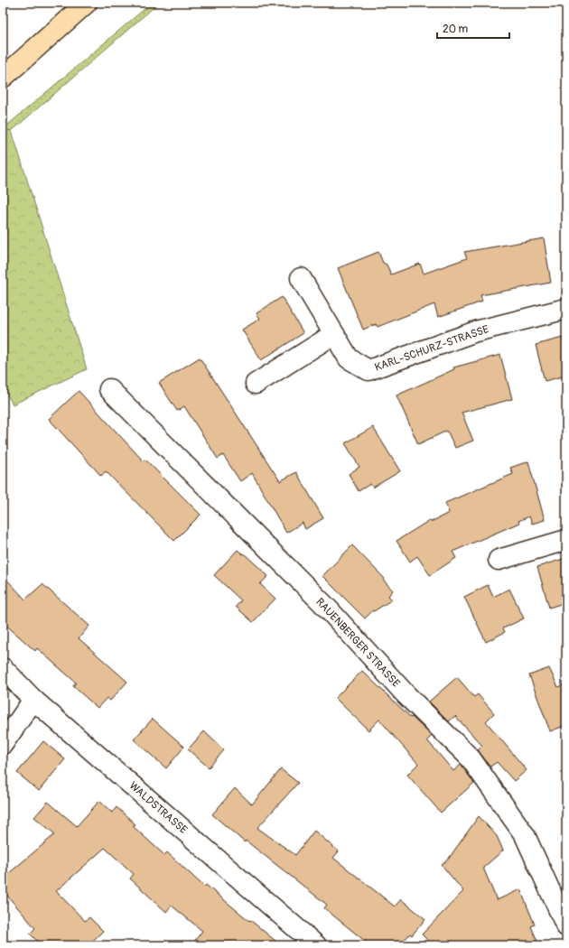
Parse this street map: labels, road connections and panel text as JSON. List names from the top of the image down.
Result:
{
  "streets": {
    "street": ["KARL-SCHURZ-STRASSE", "RAUENBERGER STRASSE", "WALDSTRASSE"]
  },
  "scale_bar": "20 m"
}
